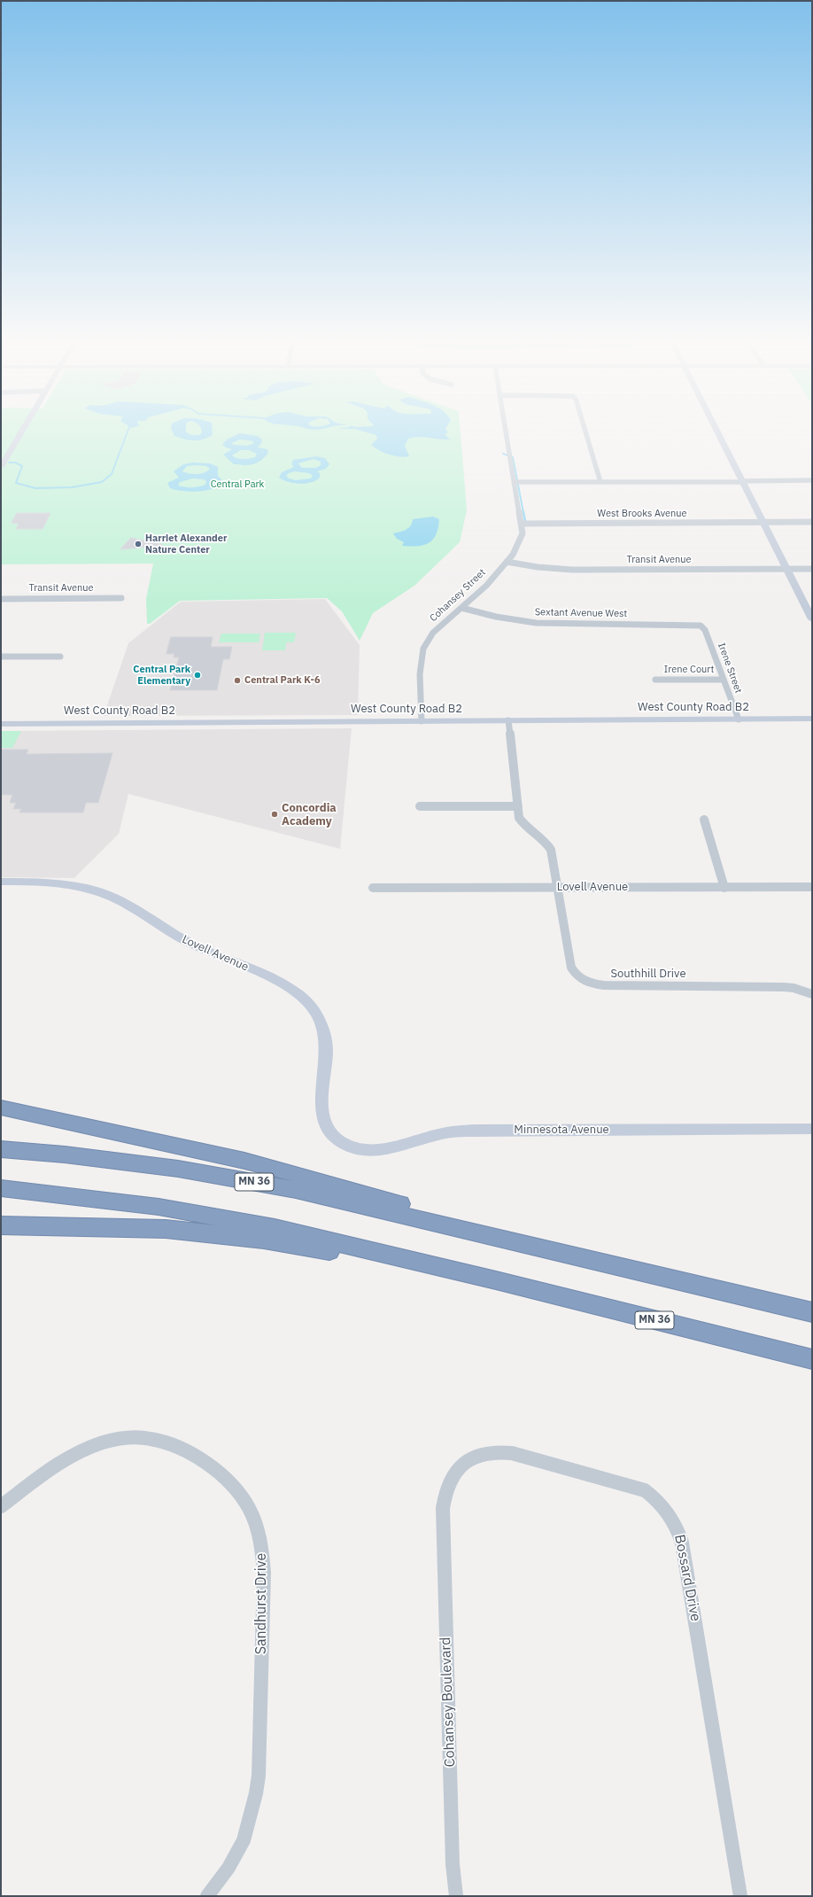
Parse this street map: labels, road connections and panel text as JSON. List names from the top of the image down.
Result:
{
  "streets": {
    "highway": ["MN 36"],
    "street": [
      "West Brooks Avenue",
      "Transit Avenue",
      "Cohansey Street",
      "Sextant Avenue West",
      "Irene Street",
      "Irene Court",
      "West County Road B2",
      "Lovell Avenue",
      "Southhill Drive",
      "Minnesota Avenue",
      "Bossard Drive",
      "Sandhurst Drive",
      "Cohansey Boulevard"
    ]
  },
  "crossings": [
    ["West Brooks Avenue", "Cohansey Street"],
    ["Transit Avenue", "Cohansey Street"],
    ["Cohansey Street", "Sextant Avenue West"],
    ["Cohansey Street", "West County Road B2"],
    ["Sextant Avenue West", "Irene Street"],
    ["Irene Street", "Irene Court"],
    ["Irene Street", "West County Road B2"],
    ["Lovell Avenue", "Southhill Drive"],
    ["Lovell Avenue", "Minnesota Avenue"],
    ["Bossard Drive", "Cohansey Boulevard"]
  ],
  "parks": ["Central Park"],
  "places": [
    "Harriet Alexander Nature Center",
    "Central Park Elementary",
    "Central Park K-6",
    "Concordia Academy"
  ]
}
